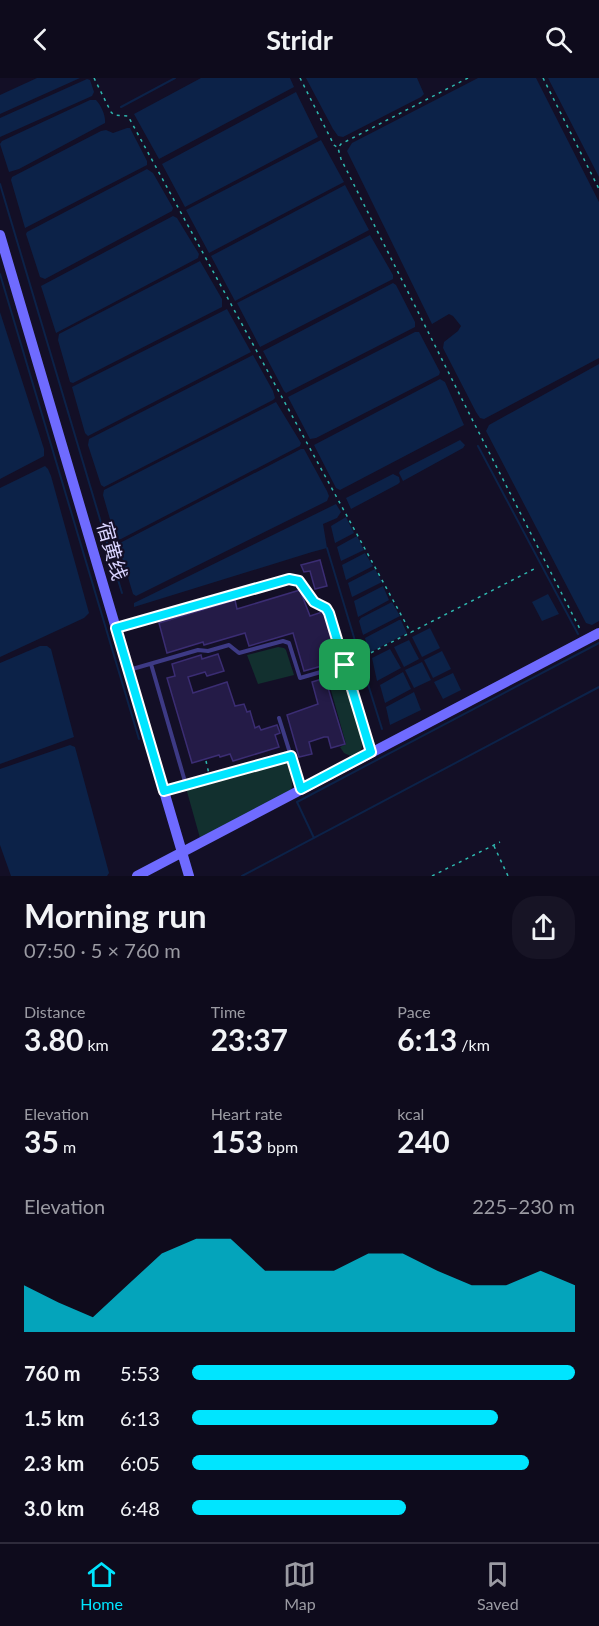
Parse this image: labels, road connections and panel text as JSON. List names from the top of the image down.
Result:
{
  "streets": {
    "main road": ["宿黄线"]
  },
  "page": {
    "header": "Stridr",
    "heading": ["Morning run", "07:50 · 5 × 760 m"],
    "stats": [
      ["Distance", "3.80 km"],
      ["Time", "23:37"],
      ["Pace", "6:13 /km"],
      ["Elevation", "35 m"],
      ["Heart rate", "153 bpm"],
      ["kcal", "240"]
    ],
    "chart": ["Elevation", "225–230 m"],
    "list": [
      {
        "name": "760 m",
        "note": "5:53"
      },
      {
        "name": "1.5 km",
        "note": "6:13"
      },
      {
        "name": "2.3 km",
        "note": "6:05"
      },
      {
        "name": "3.0 km",
        "note": "6:48"
      }
    ],
    "tabs": ["Home", "Map", "Saved"]
  }
}
